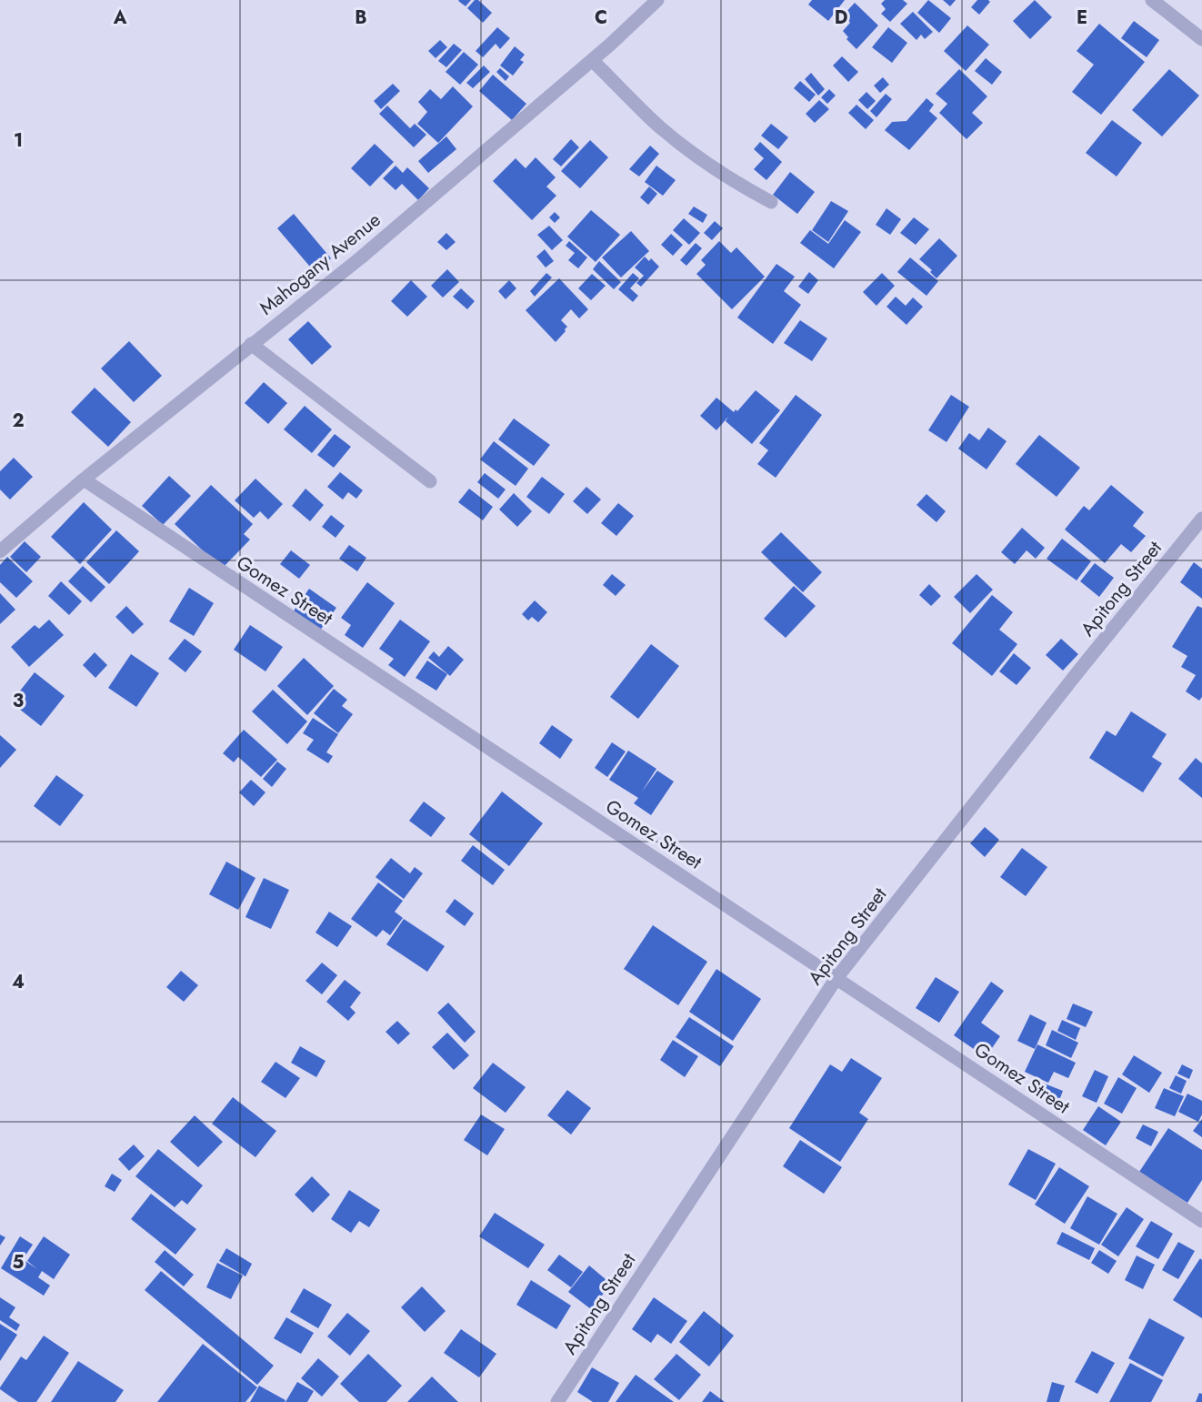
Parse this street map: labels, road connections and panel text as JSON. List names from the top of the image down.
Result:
{
  "streets": {
    "street": ["Mahogany Avenue", "Apitong Street", "Gomez Street"]
  },
  "crossings": [
    ["Mahogany Avenue", "Gomez Street"],
    ["Apitong Street", "Gomez Street"]
  ],
  "grid": {
    "columns": [
      "A",
      "B",
      "C",
      "D",
      "E"
    ],
    "rows": [
      "1",
      "2",
      "3",
      "4",
      "5"
    ]
  }
}
